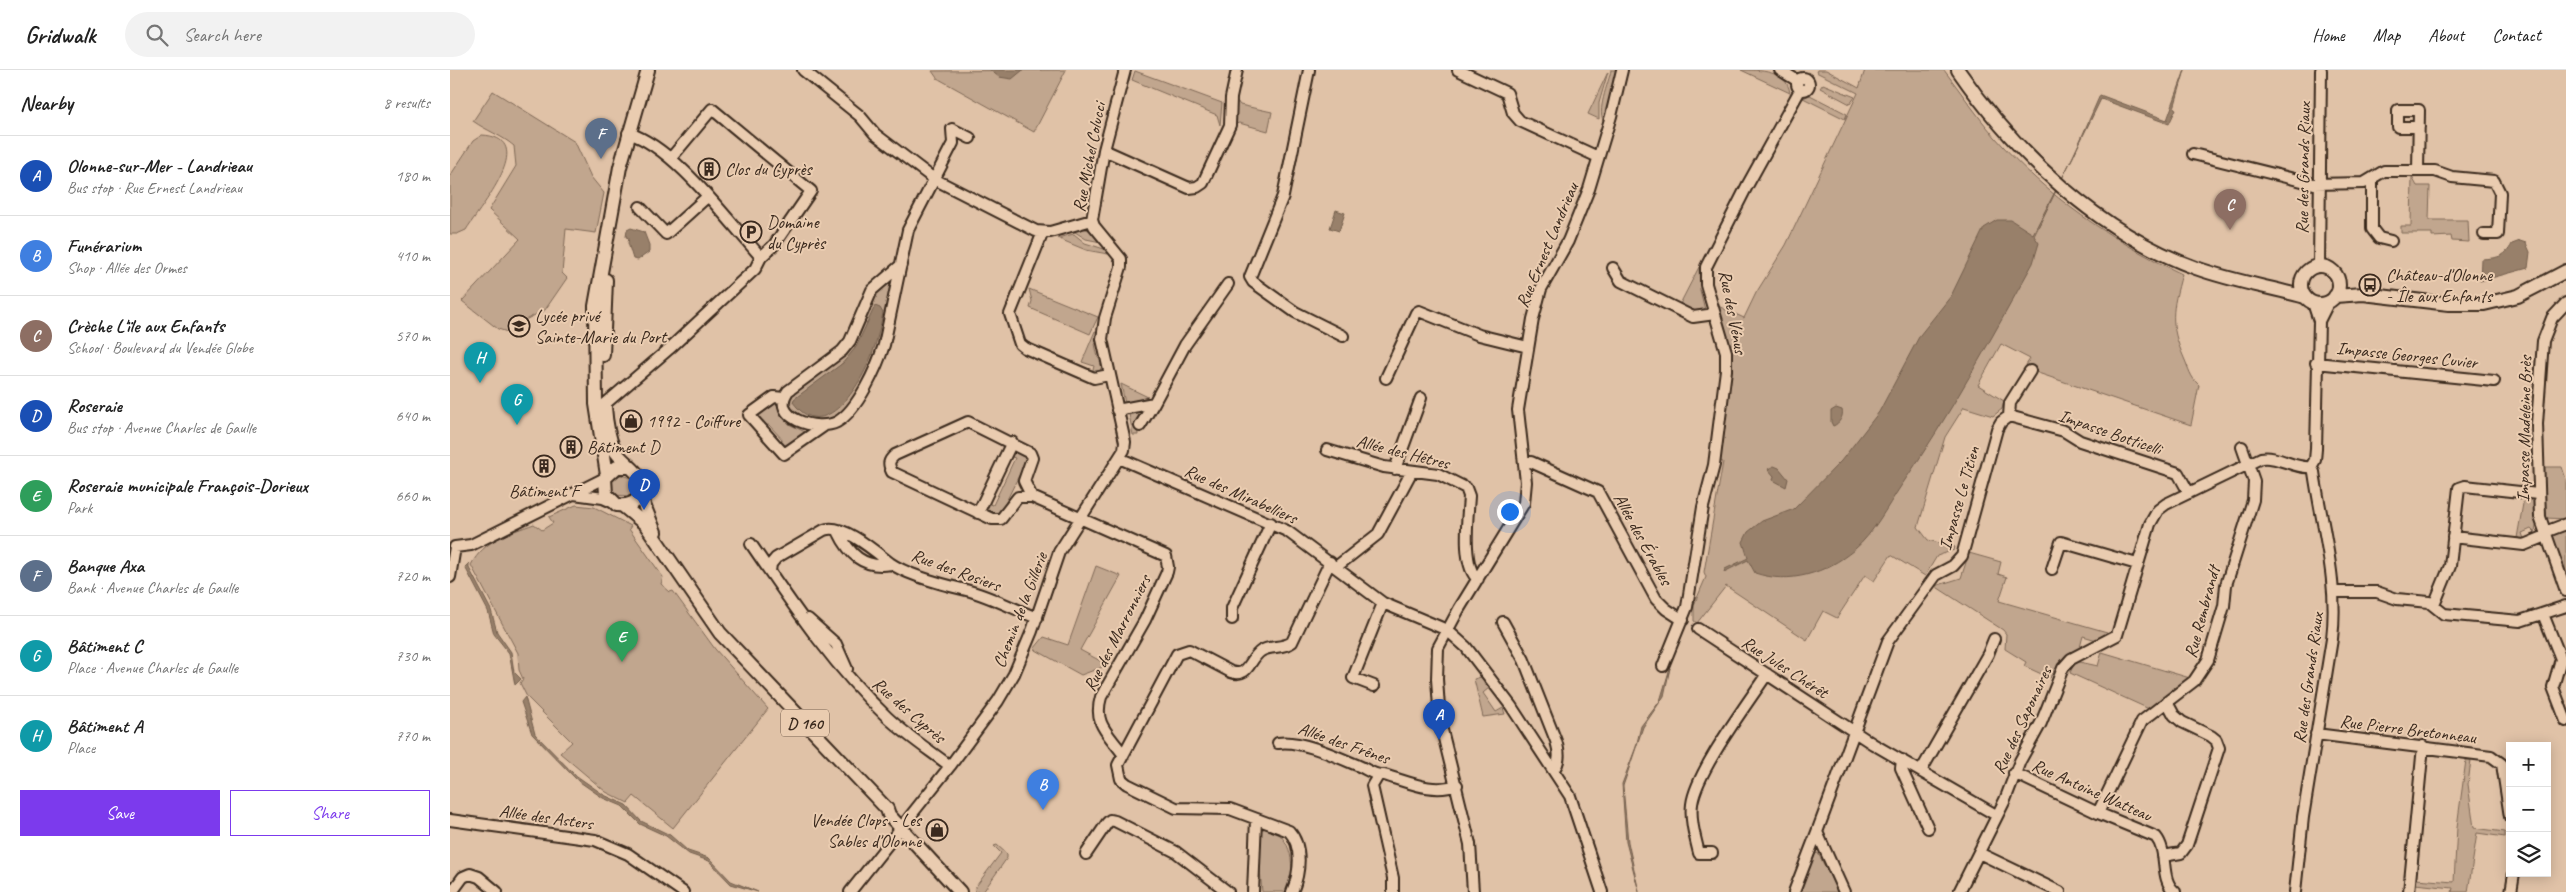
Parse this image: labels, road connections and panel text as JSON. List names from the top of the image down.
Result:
{
  "streets": {
    "main road": ["D 160"],
    "street": [
      "Rue Michel Colucci",
      "Rue des Grands Riaux",
      "Rue Ernest Landrieau",
      "Rue des Vénus",
      "Impasse Georges Cuvier",
      "Impasse Madeleine Brès",
      "Impasse Botticelli",
      "Allée des Hêtres",
      "Rue des Mirabelliers",
      "Impasse Le Titien",
      "Allée des Érables",
      "Rue des Rosiers",
      "Chemin de la Gillerie",
      "Rue Rembrandt",
      "Rue des Marronniers",
      "Rue Jules Chérêt",
      "Rue des Cyprès",
      "Rue des Saponaires",
      "Rue Pierre Bretonneau",
      "Allée des Frênes",
      "Rue Antoine Watteau",
      "Allée des Asters"
    ]
  },
  "crossings": [
    ["Rue Michel Colucci", "Chemin de la Gillerie"],
    ["Rue des Grands Riaux", "Impasse Georges Cuvier"],
    ["Rue des Grands Riaux", "Rue des Saponaires"],
    ["Rue des Grands Riaux", "Rue Pierre Bretonneau"],
    ["Rue Ernest Landrieau", "Allée des Hêtres"],
    ["Rue Ernest Landrieau", "Rue des Mirabelliers"],
    ["Rue Ernest Landrieau", "Allée des Érables"],
    ["Rue Ernest Landrieau", "Allée des Frênes"],
    ["Rue des Vénus", "Allée des Érables"],
    ["Impasse Botticelli", "Impasse Le Titien"],
    ["Impasse Botticelli", "Rue des Saponaires"],
    ["Rue des Mirabelliers", "Chemin de la Gillerie"],
    ["Impasse Le Titien", "Rue Jules Chérêt"],
    ["Rue des Rosiers", "Chemin de la Gillerie"],
    ["Chemin de la Gillerie", "Rue des Marronniers"],
    ["Chemin de la Gillerie", "Rue des Cyprès"],
    ["Chemin de la Gillerie", "D 160"],
    ["Rue Rembrandt", "Rue des Saponaires"],
    ["Rue Rembrandt", "Rue Antoine Watteau"],
    ["Rue Jules Chérêt", "Rue des Saponaires"],
    ["Rue des Saponaires", "Rue Antoine Watteau"]
  ],
  "places": {
    "building": ["Clos du Cyprès", "Bâtiment D", "Bâtiment F"],
    "parking": ["Domaine du Cyprès"],
    "bus stop": ["Château-d'Olonne - Île aux Enfants"],
    "school or university": ["Lycée privé Sainte-Marie du Port"],
    "shop": ["1992 - Coiffure", "Vendée Clops - Les Sables d'Olonne"]
  },
  "page": {
    "header": "Gridwalk",
    "search": "Search here",
    "nav": [
      "Home",
      "Map",
      "About",
      "Contact"
    ],
    "heading": ["Nearby", "8 results"],
    "pins": [
      "F",
      "C",
      "H",
      "G",
      "D",
      "E",
      "A",
      "B"
    ],
    "list": [
      {
        "mark": "A",
        "name": "Olonne-sur-Mer - Landrieau",
        "note": "Bus stop · Rue Ernest Landrieau",
        "value": "180 m"
      },
      {
        "mark": "B",
        "name": "Funérarium",
        "note": "Shop · Allée des Ormes",
        "value": "410 m"
      },
      {
        "mark": "C",
        "name": "Crèche L'ïle aux Enfants",
        "note": "School · Boulevard du Vendée Globe",
        "value": "570 m"
      },
      {
        "mark": "D",
        "name": "Roseraie",
        "note": "Bus stop · Avenue Charles de Gaulle",
        "value": "640 m"
      },
      {
        "mark": "E",
        "name": "Roseraie municipale François-Dorieux",
        "note": "Park",
        "value": "660 m"
      },
      {
        "mark": "F",
        "name": "Banque Axa",
        "note": "Bank · Avenue Charles de Gaulle",
        "value": "720 m"
      },
      {
        "mark": "G",
        "name": "Bâtiment C",
        "note": "Place · Avenue Charles de Gaulle",
        "value": "730 m"
      },
      {
        "mark": "H",
        "name": "Bâtiment A",
        "note": "Place",
        "value": "770 m"
      }
    ],
    "map_buttons": ["+", "−"],
    "buttons": ["Save", "Share"]
  }
}
